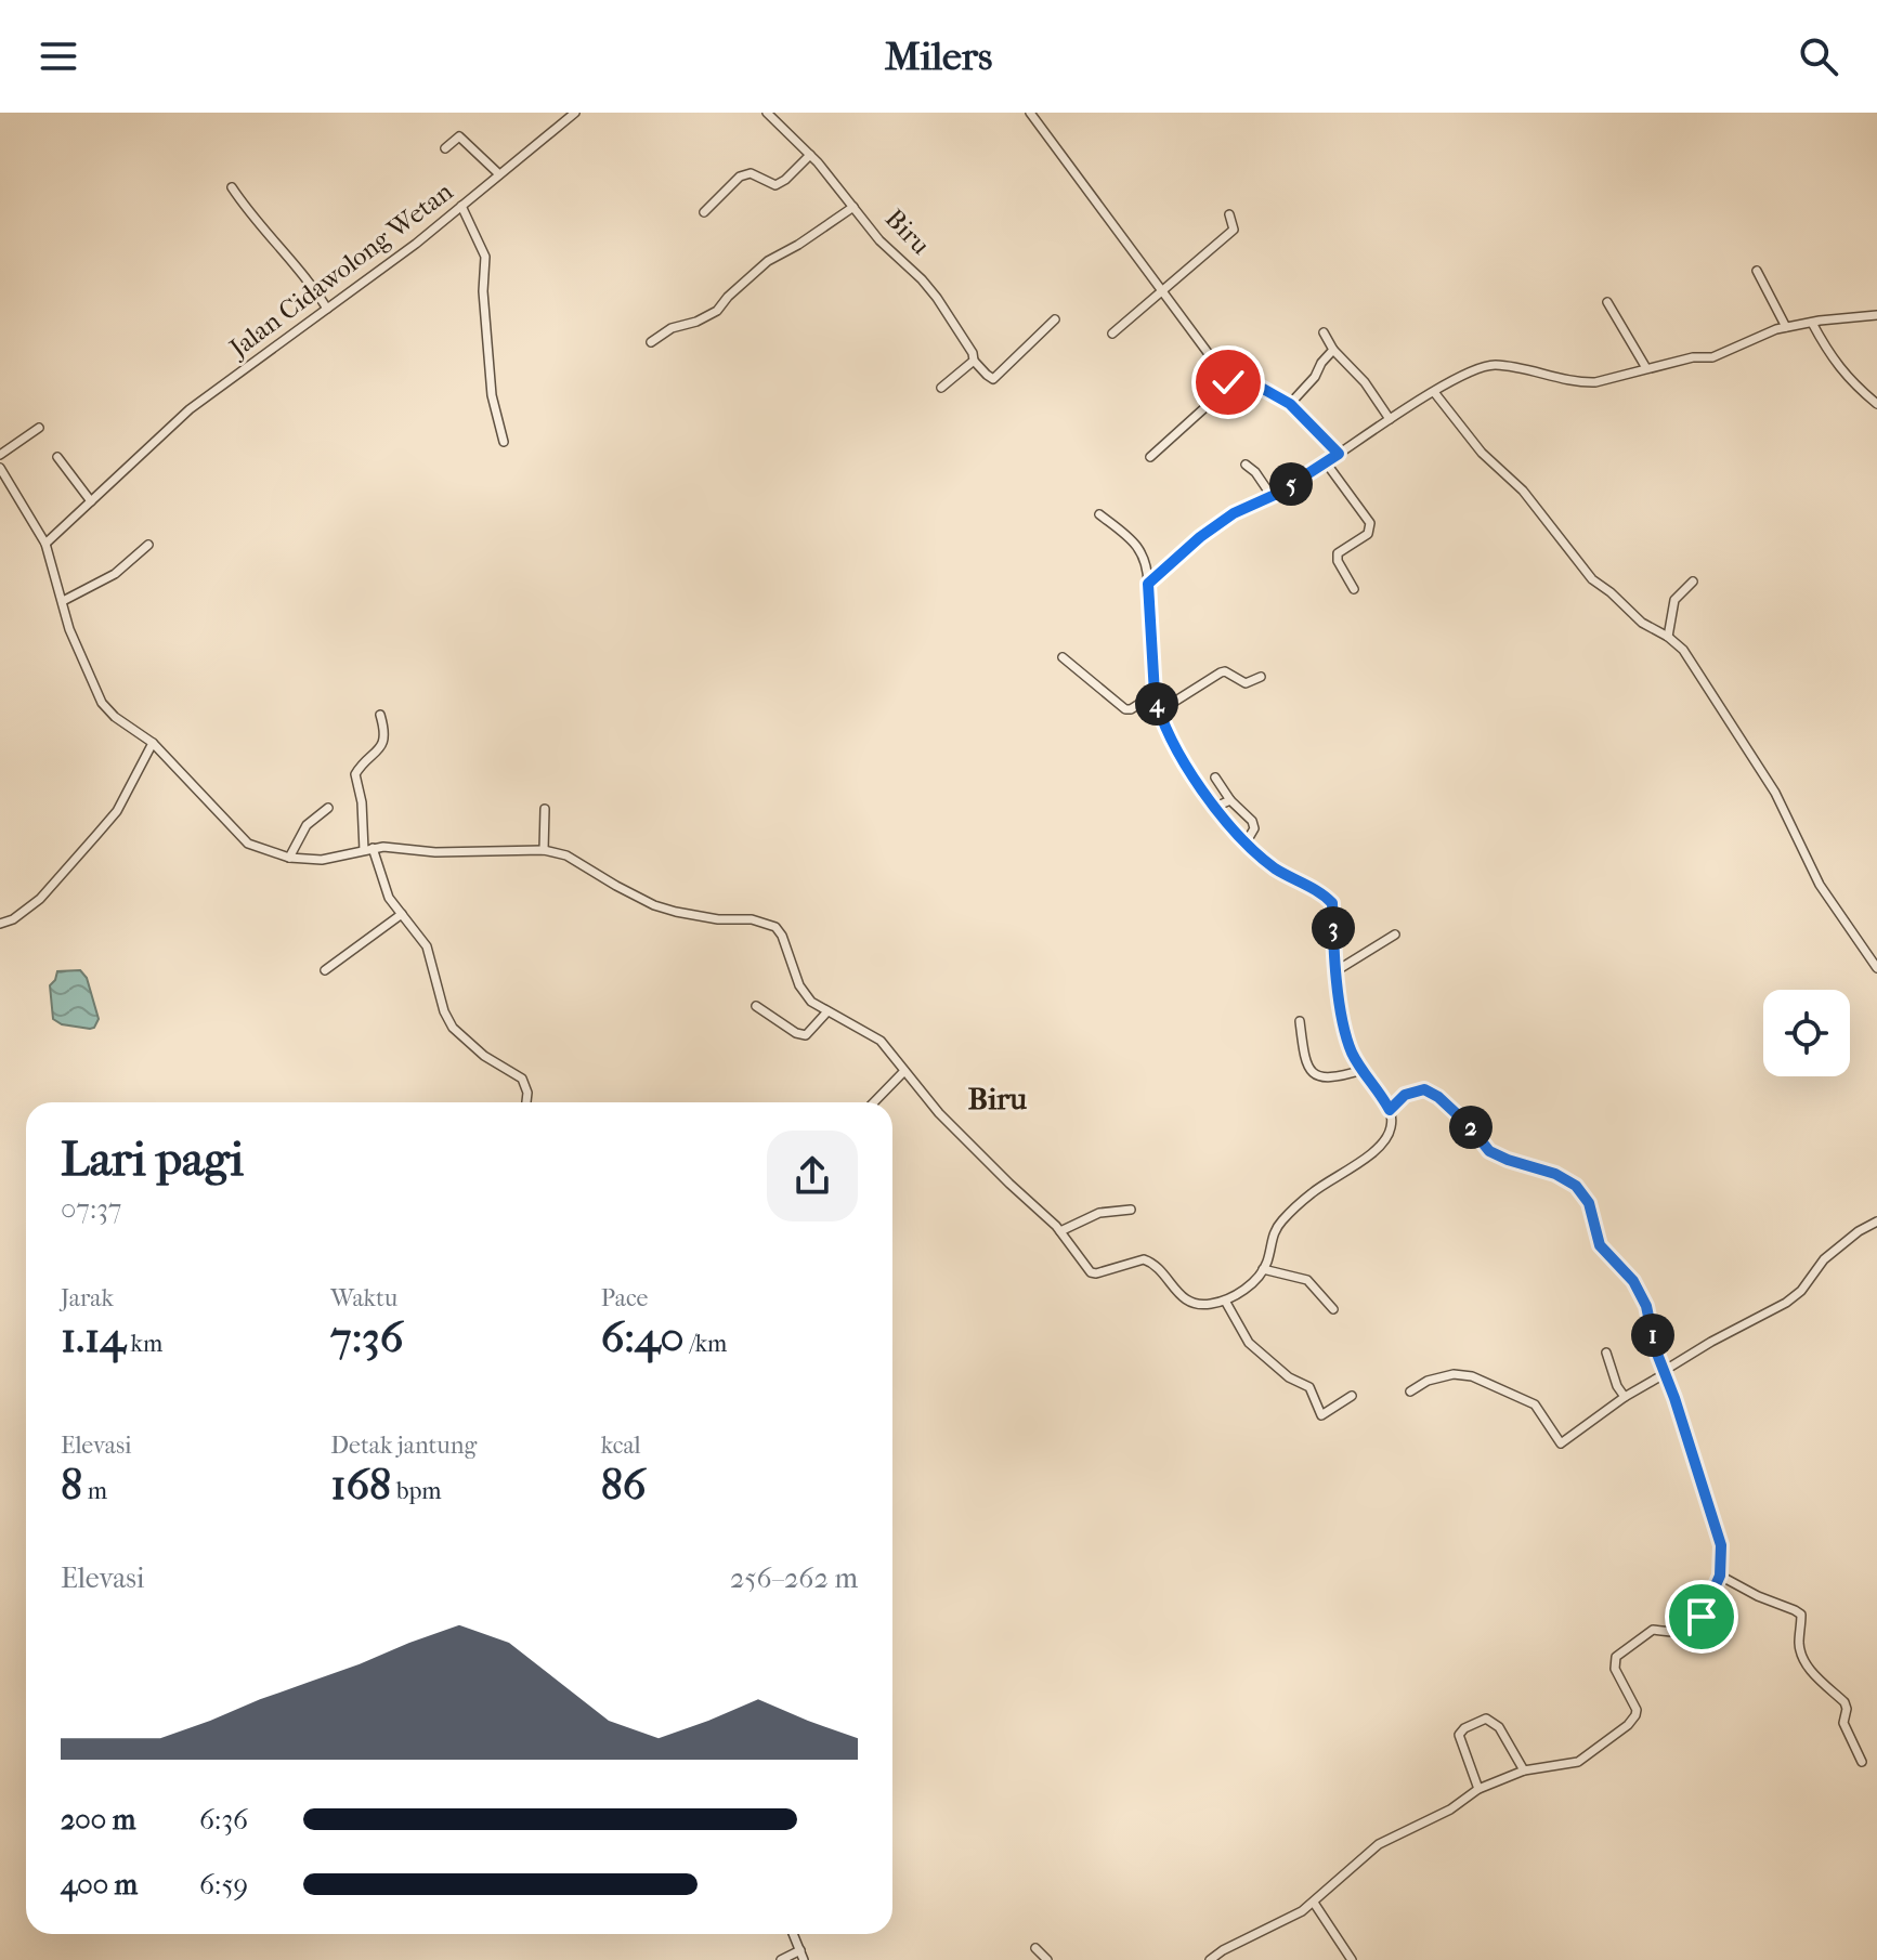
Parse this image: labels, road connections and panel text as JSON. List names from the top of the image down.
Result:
{
  "streets": {
    "street": ["Biru", "Jalan Cidawolong Wetan"]
  },
  "districts": ["Biru"],
  "page": {
    "header": "Milers",
    "pins": [
      "5",
      "4",
      "3",
      "2",
      "1"
    ],
    "heading": ["Lari pagi", "07:37"],
    "stats": [
      ["Jarak", "1.14 km"],
      ["Waktu", "7:36"],
      ["Pace", "6:40 /km"],
      ["Elevasi", "8 m"],
      ["Detak jantung", "168 bpm"],
      ["kcal", "86"]
    ],
    "chart": ["Elevasi", "256–262 m"],
    "list": [
      {
        "name": "200 m",
        "note": "6:36"
      },
      {
        "name": "400 m",
        "note": "6:59"
      }
    ]
  }
}
